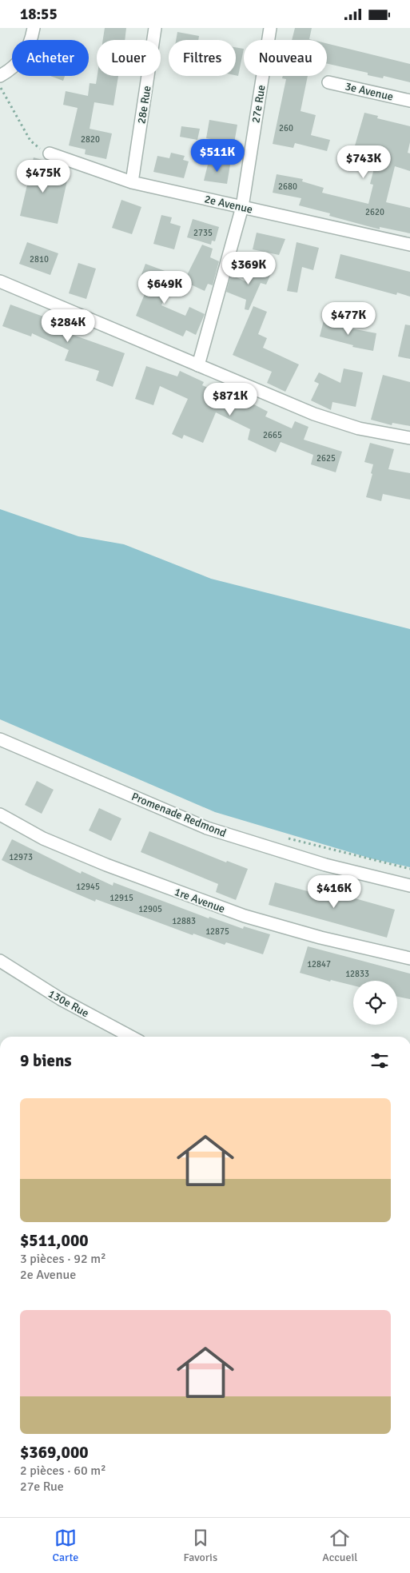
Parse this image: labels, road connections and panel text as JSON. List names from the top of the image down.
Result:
{
  "streets": {
    "street": [
      "3e Avenue",
      "27e Rue",
      "28e Rue",
      "2e Avenue",
      "Promenade Redmond",
      "1re Avenue",
      "130e Rue"
    ]
  },
  "crossings": [
    ["27e Rue", "2e Avenue"],
    ["28e Rue", "2e Avenue"]
  ],
  "house_numbers": [
    "260",
    "2820",
    "2680",
    "2620",
    "2735",
    "2810",
    "2665",
    "2625",
    "12973",
    "12945",
    "12915",
    "12905",
    "12883",
    "12875",
    "12847",
    "12833"
  ],
  "page": {
    "status": "18:55",
    "chip": [
      "Acheter",
      "Louer",
      "Filtres",
      "Nouveau"
    ],
    "price": [
      "$511K",
      "$743K",
      "$475K",
      "$369K",
      "$649K",
      "$477K",
      "$284K",
      "$871K",
      "$416K"
    ],
    "heading": "9 biens",
    "list": [
      {
        "name": "$511,000",
        "note": "3 pièces · 92 m² · 2e Avenue"
      },
      {
        "name": "$369,000",
        "note": "2 pièces · 60 m² · 27e Rue"
      }
    ],
    "tabs": ["Carte", "Favoris", "Accueil"]
  }
}
